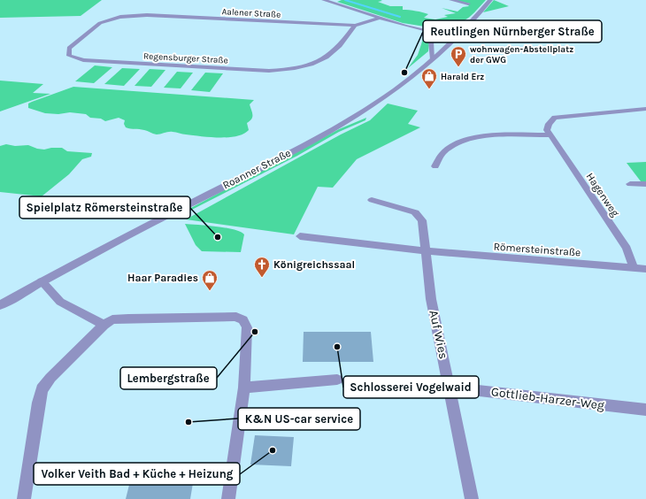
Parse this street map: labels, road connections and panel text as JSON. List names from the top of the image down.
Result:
{
  "streets": {
    "street": [
      "Aalener Straße",
      "Regensburger Straße",
      "Roanner Straße",
      "Hagenweg",
      "Römersteinstraße",
      "Auf Wies",
      "Gottlieb-Harzer-Weg"
    ]
  },
  "crossings": [
    ["Aalener Straße", "Regensburger Straße"],
    ["Hagenweg", "Römersteinstraße"],
    ["Römersteinstraße", "Auf Wies"],
    ["Auf Wies", "Gottlieb-Harzer-Weg"]
  ],
  "places": {
    "parking": ["wohnwagen-Abstellplatz der GWG"],
    "other": [
      "Reutlingen Nürnberger Straße",
      "Spielplatz Römersteinstraße",
      "Lembergstraße",
      "Schlosserei Vogelwaid",
      "K&N US-car service",
      "Volker Veith Bad + Küche + Heizung"
    ],
    "shop": ["Harald Erz", "Haar Paradies"],
    "church": ["Königreichssaal"]
  }
}
